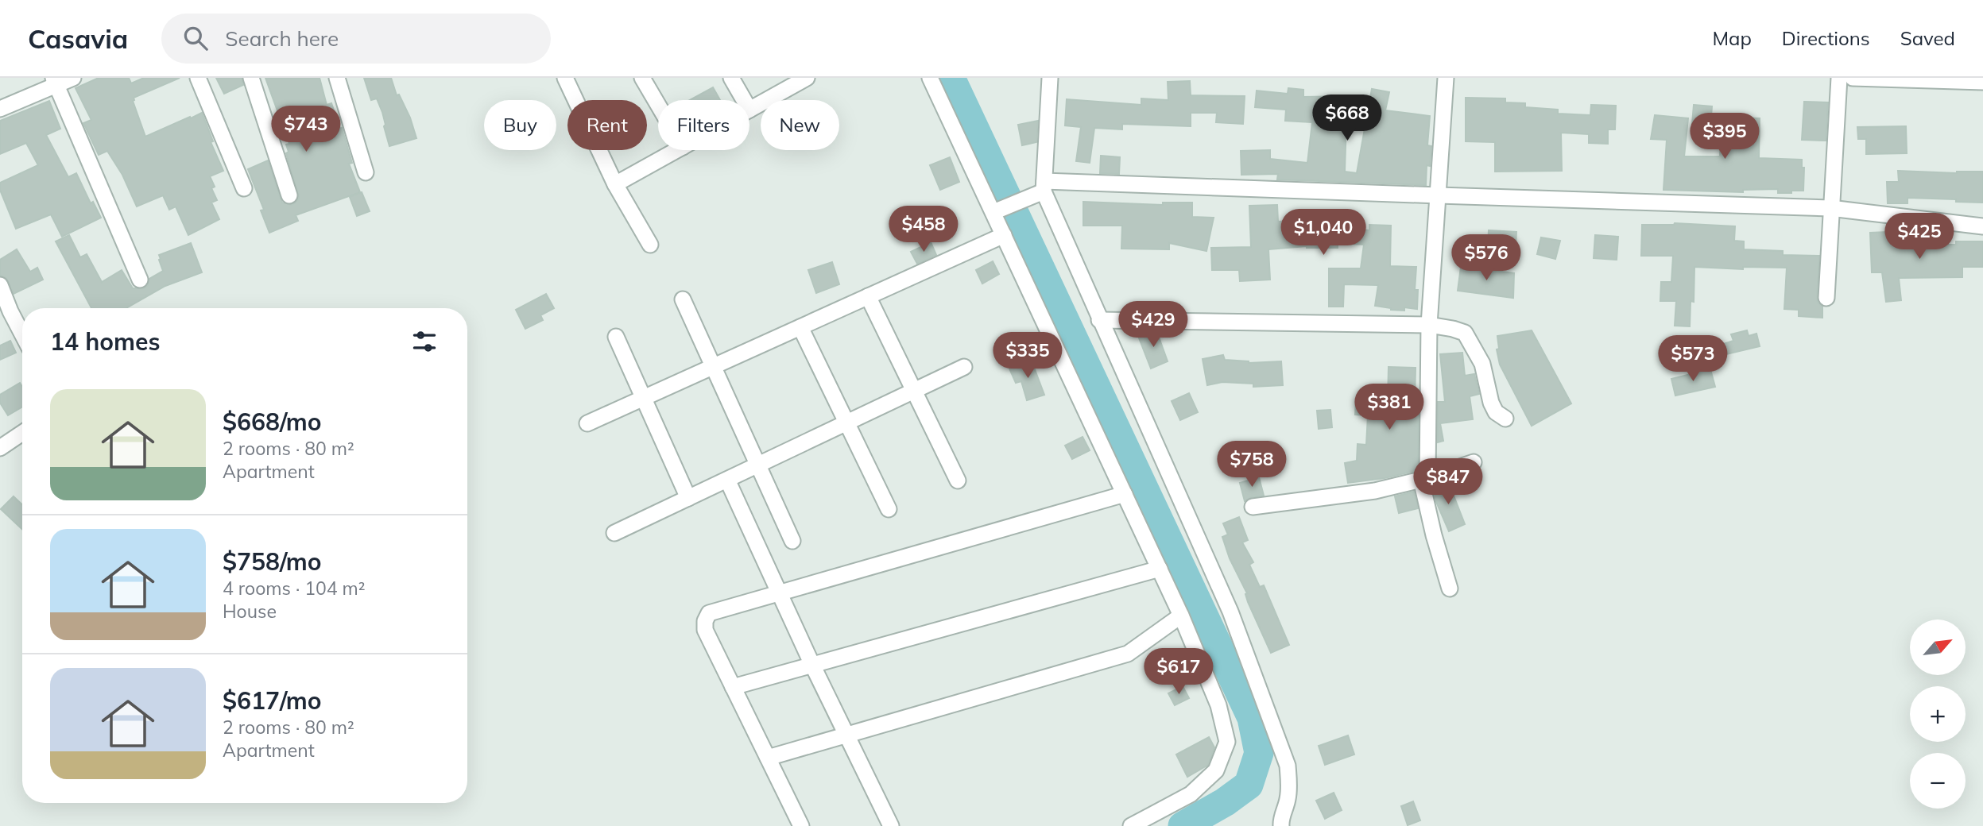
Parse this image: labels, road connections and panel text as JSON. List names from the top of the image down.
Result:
{
  "north": "top right",
  "page": {
    "header": "Casavia",
    "search": "Search here",
    "nav": ["Map", "Directions", "Saved"],
    "price": [
      "$668",
      "$743",
      "$395",
      "$458",
      "$1,040",
      "$425",
      "$576",
      "$429",
      "$335",
      "$573",
      "$381",
      "$758",
      "$847",
      "$617"
    ],
    "chip": [
      "Buy",
      "Rent",
      "Filters",
      "New"
    ],
    "heading": "14 homes",
    "list": [
      {
        "name": "$668/mo",
        "note": "2 rooms · 80 m² · Apartment"
      },
      {
        "name": "$758/mo",
        "note": "4 rooms · 104 m² · House"
      },
      {
        "name": "$617/mo",
        "note": "2 rooms · 80 m² · Apartment"
      }
    ],
    "map_buttons": ["+", "−"]
  }
}
